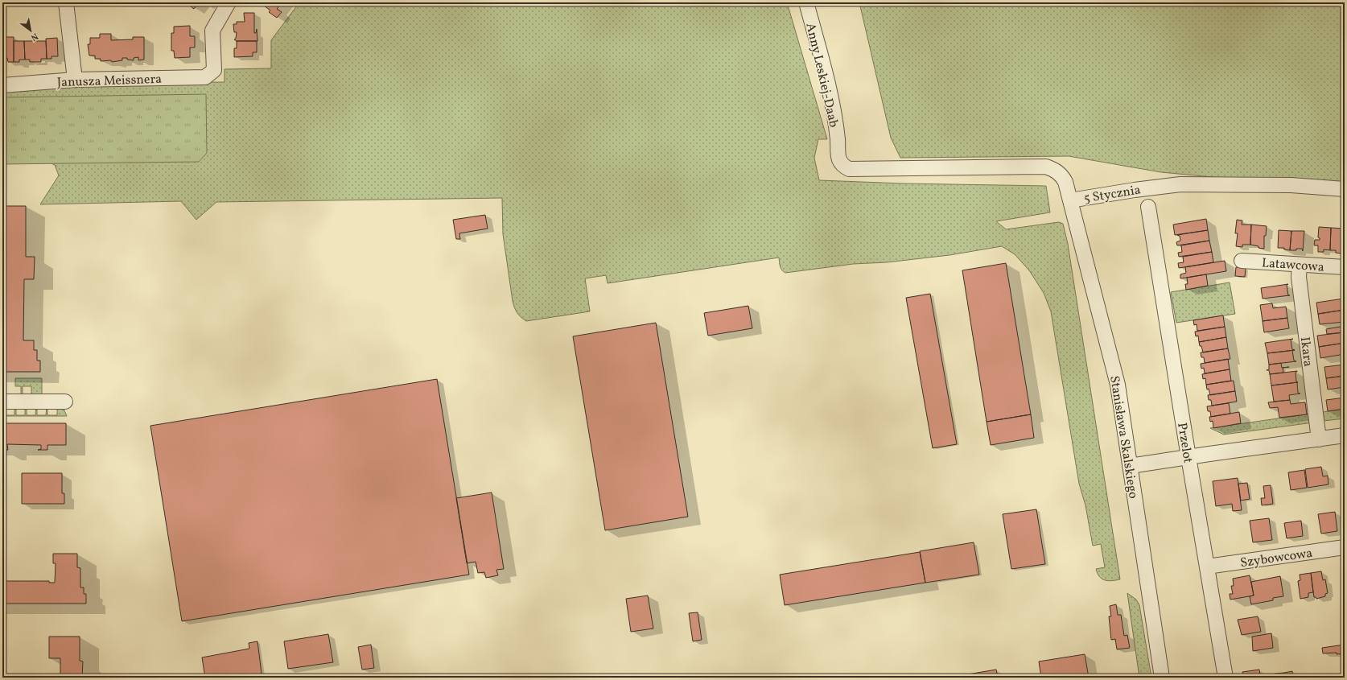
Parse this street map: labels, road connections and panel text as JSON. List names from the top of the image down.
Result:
{
  "streets": {
    "street": [
      "Anny Leskiej-Daab",
      "Janusza Meissnera",
      "5 Stycznia",
      "Latawcowa",
      "Ikara",
      "Stanisława Skalskiego",
      "Przelot",
      "Szybowcowa"
    ]
  },
  "crossings": [
    ["Anny Leskiej-Daab", "5 Stycznia"],
    ["5 Stycznia", "Stanisława Skalskiego"],
    ["Latawcowa", "Ikara"],
    ["Przelot", "Szybowcowa"]
  ],
  "north": "bottom right"
}
